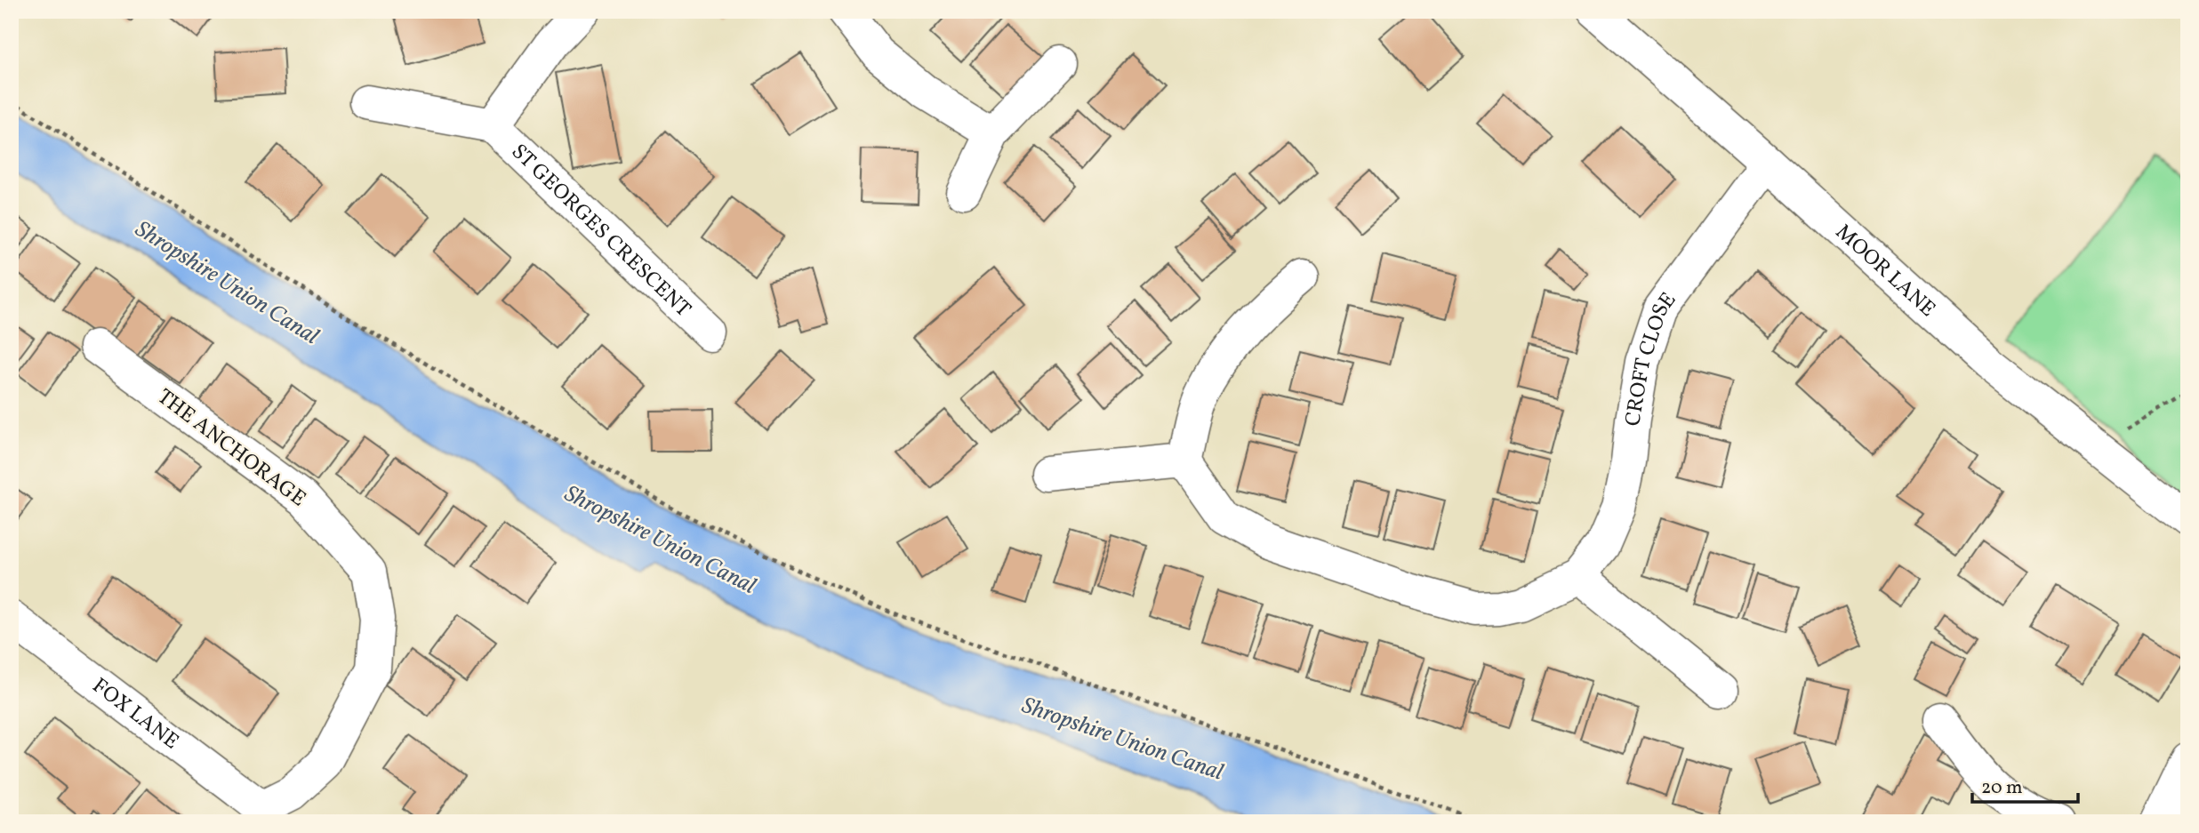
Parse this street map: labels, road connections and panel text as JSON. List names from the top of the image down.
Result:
{
  "streets": {
    "street": [
      "ST GEORGES CRESCENT",
      "MOOR LANE",
      "CROFT CLOSE",
      "THE ANCHORAGE",
      "FOX LANE"
    ]
  },
  "crossings": [
    ["MOOR LANE", "CROFT CLOSE"],
    ["THE ANCHORAGE", "FOX LANE"]
  ],
  "water": ["Shropshire Union Canal"],
  "scale_bar": "20 m"
}
